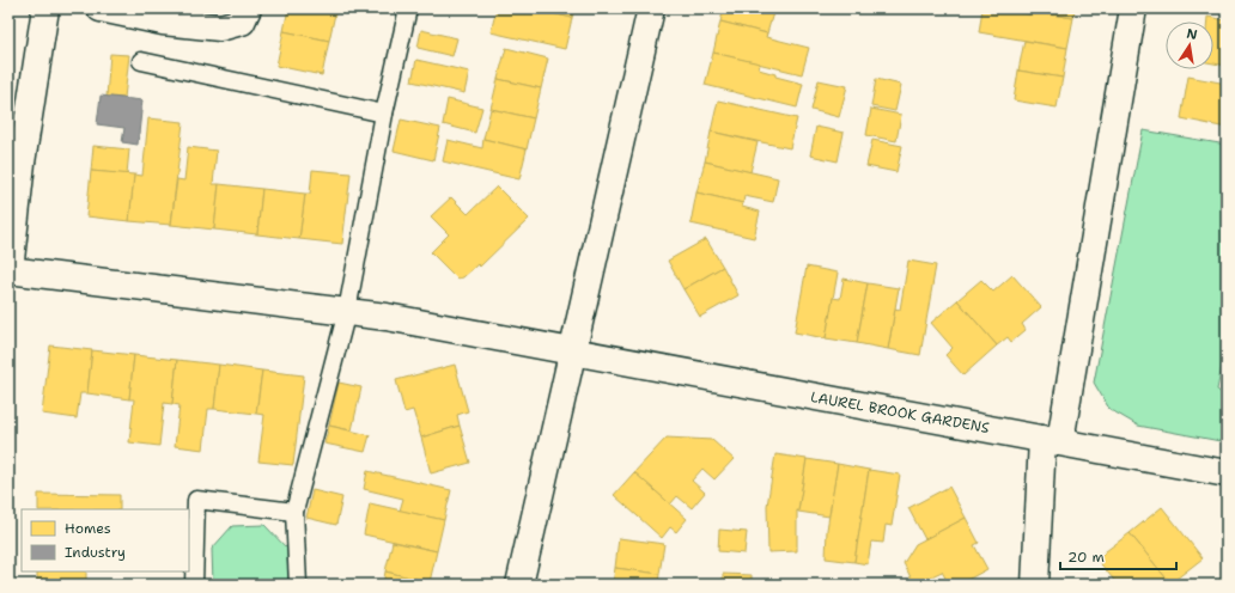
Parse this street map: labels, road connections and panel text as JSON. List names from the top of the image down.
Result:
{
  "streets": {
    "street": ["LAUREL BROOK GARDENS"]
  },
  "legend": ["Homes", "Industry"],
  "scale_bar": "20 m",
  "north": "top"
}
